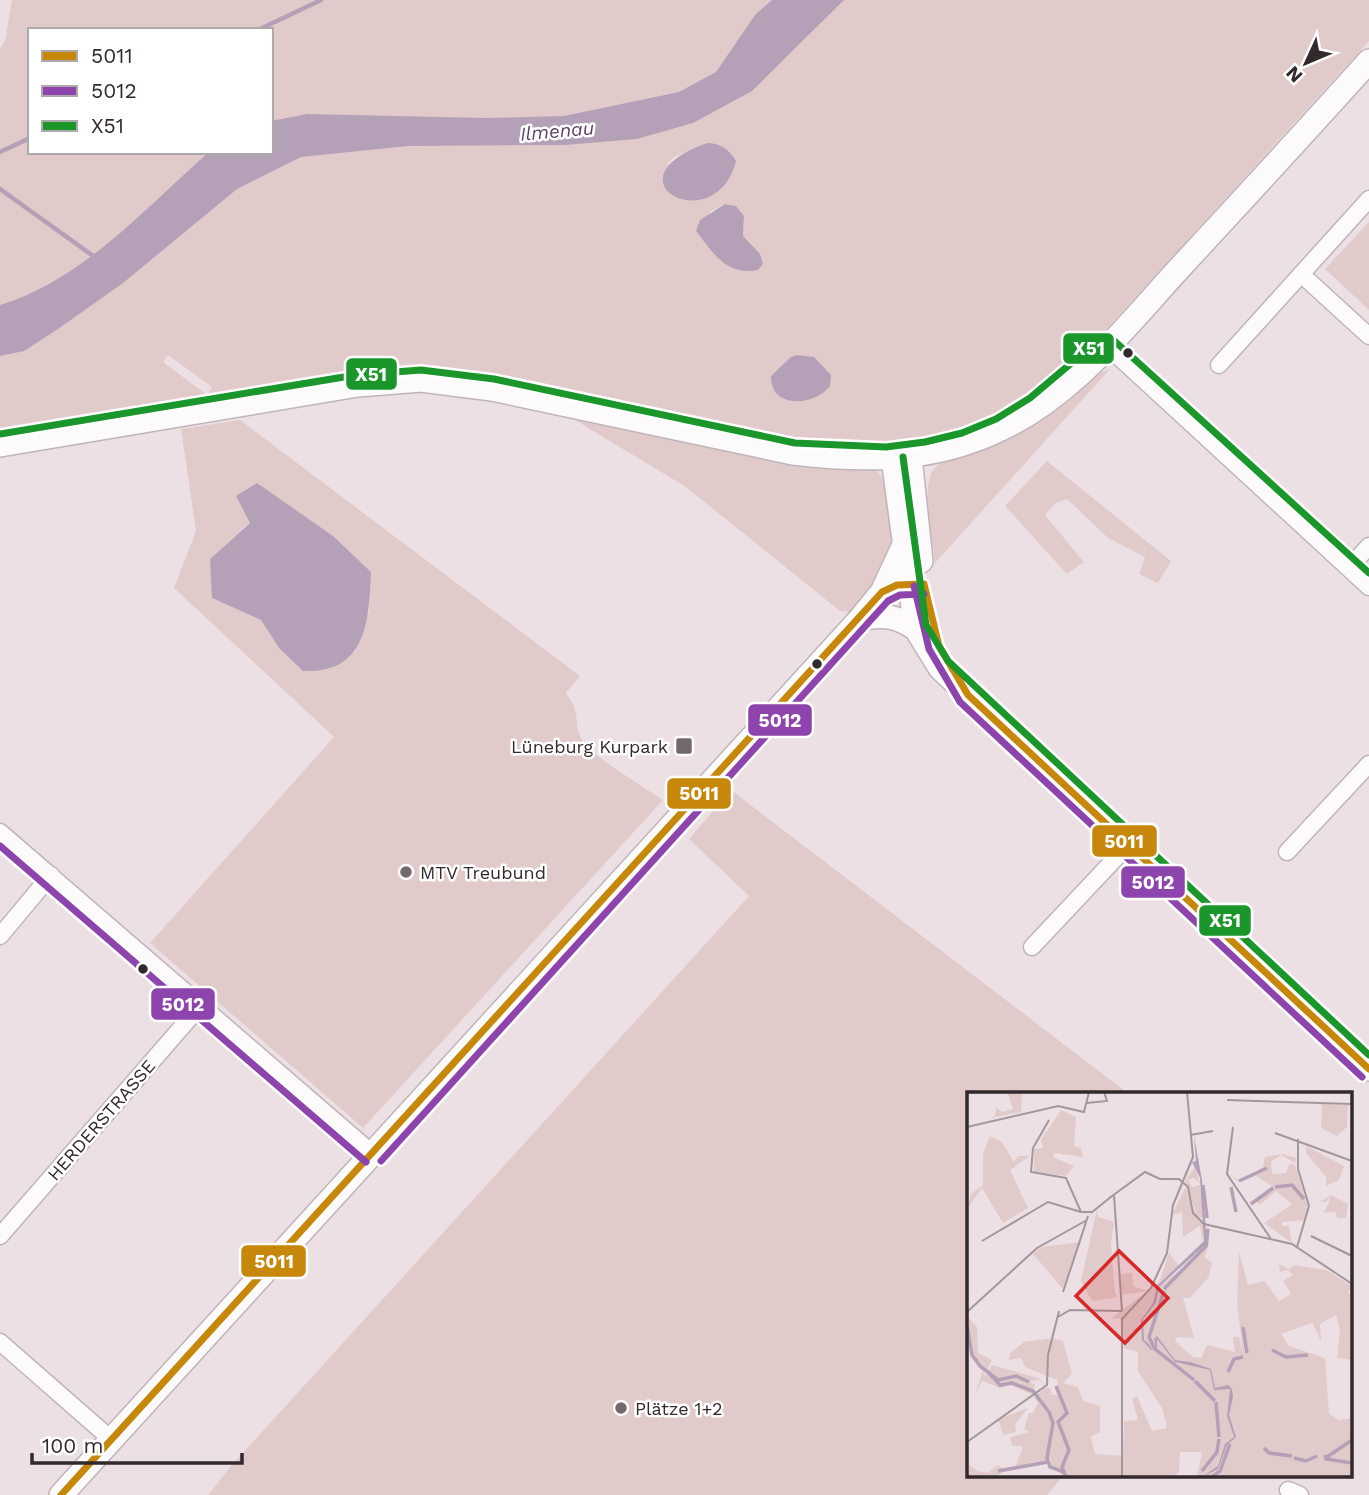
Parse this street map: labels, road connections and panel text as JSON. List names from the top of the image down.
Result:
{
  "streets": {
    "street": ["HERDERSTRASSE"]
  },
  "water": ["Ilmenau"],
  "places": {
    "transit": ["Lüneburg Kurpark"],
    "other": ["MTV Treubund", "Plätze 1+2"]
  },
  "lines": ["transit line X51", "transit line 5011", "transit line 5012"],
  "legend": ["5011", "5012", "X51"],
  "scale_bar": "100 m",
  "north": "bottom left"
}
